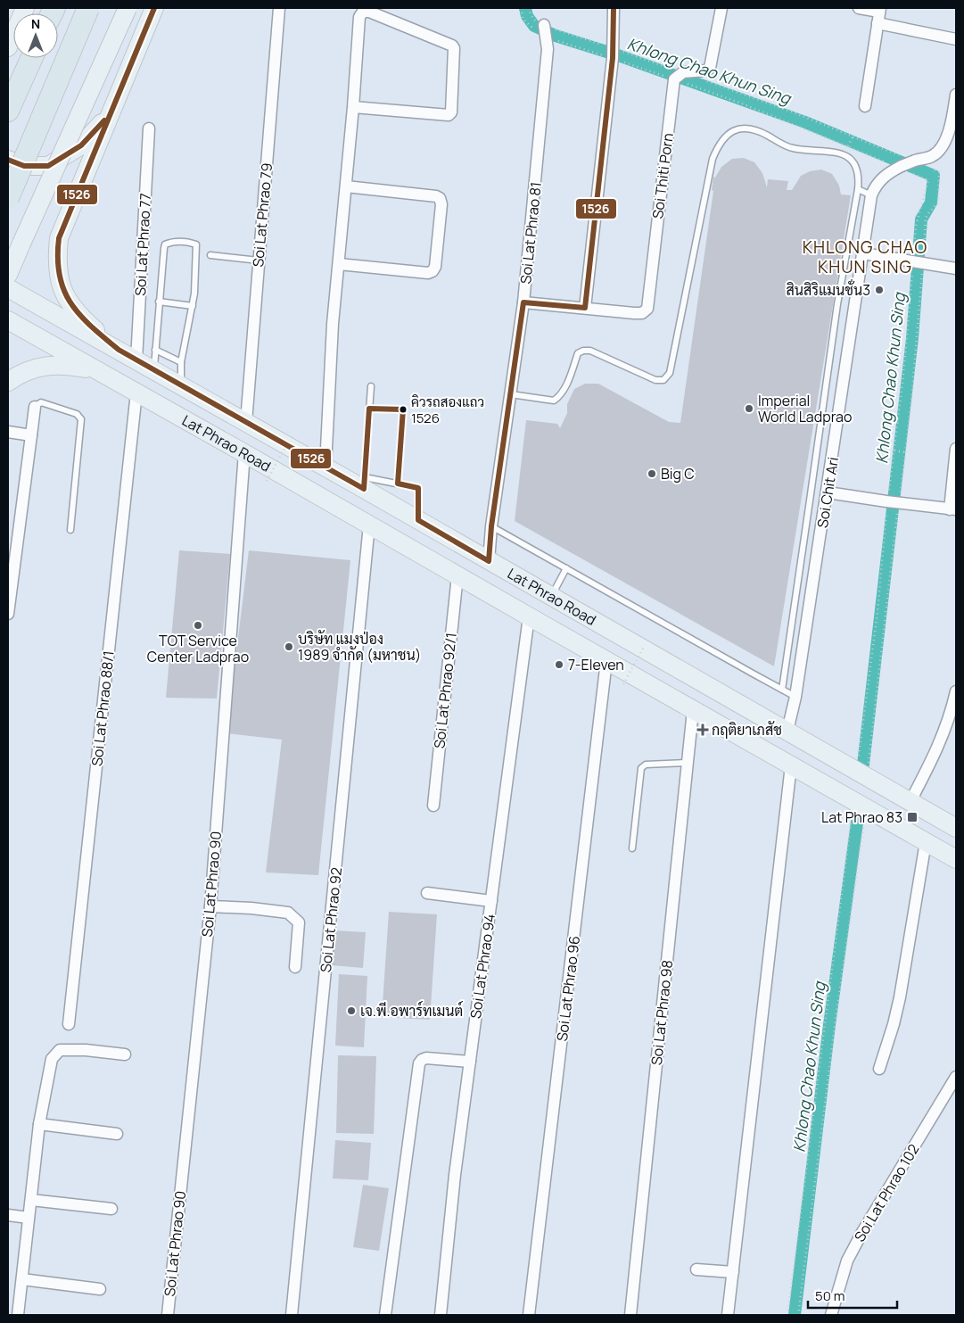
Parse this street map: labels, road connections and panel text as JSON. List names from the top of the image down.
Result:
{
  "streets": {
    "main road": ["Lat Phrao Road"],
    "street": [
      "Soi Thiti Porn",
      "Soi Lat Phrao 79",
      "Soi Lat Phrao 81",
      "Soi Lat Phrao 77",
      "Soi Chit Ari",
      "Soi Lat Phrao 92/1",
      "Soi Lat Phrao 88/1",
      "Soi Lat Phrao 90",
      "Soi Lat Phrao 92",
      "Soi Lat Phrao 94",
      "Soi Lat Phrao 96",
      "Soi Lat Phrao 98",
      "Soi Lat Phrao 102"
    ]
  },
  "crossings": [
    ["Soi Thiti Porn", "Soi Lat Phrao 81"],
    ["Soi Lat Phrao 79", "Lat Phrao Road"],
    ["Soi Lat Phrao 81", "Lat Phrao Road"],
    ["Soi Lat Phrao 77", "Lat Phrao Road"],
    ["Lat Phrao Road", "Soi Chit Ari"],
    ["Lat Phrao Road", "Soi Lat Phrao 92/1"],
    ["Lat Phrao Road", "Soi Lat Phrao 88/1"],
    ["Lat Phrao Road", "Soi Lat Phrao 90"],
    ["Lat Phrao Road", "Soi Lat Phrao 92"],
    ["Lat Phrao Road", "Soi Lat Phrao 94"],
    ["Lat Phrao Road", "Soi Lat Phrao 96"],
    ["Lat Phrao Road", "Soi Lat Phrao 98"]
  ],
  "districts": ["KHLONG CHAO KHUN SING"],
  "water": ["Khlong Chao Khun Sing"],
  "places": {
    "other": [
      "สินสิริแมนชั่น3",
      "Imperial World Ladprao",
      "คิวรถสองแถว 1526",
      "Big C",
      "TOT Service Center Ladprao",
      "บริษัท แมงป่อง 1989 จำกัด (มหาชน)",
      "7-Eleven",
      "เจ.พี.อพาร์ทเมนต์"
    ],
    "health": ["กฤติยาเภสัช"],
    "transit": ["Lat Phrao 83"]
  },
  "lines": ["transit line 1526"],
  "scale_bar": "50 m",
  "north": "top"
}
